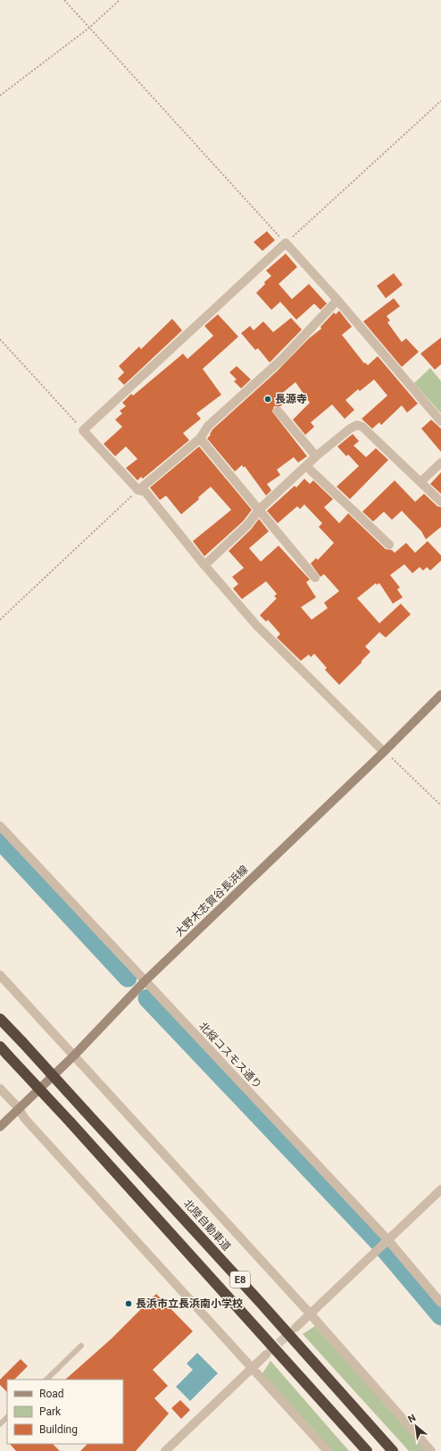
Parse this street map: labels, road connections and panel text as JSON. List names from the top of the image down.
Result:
{
  "streets": {
    "highway": ["北陸自動車道", "E8"],
    "main road": ["大野木志賀谷長浜線"],
    "street": ["北縦コスモス通り"]
  },
  "crossings": [
    ["大野木志賀谷長浜線", "北縦コスモス通り"]
  ],
  "places": ["長源寺", "長浜市立長浜南小学校"],
  "legend": ["Road", "Park", "Building"],
  "north": "top left"
}
